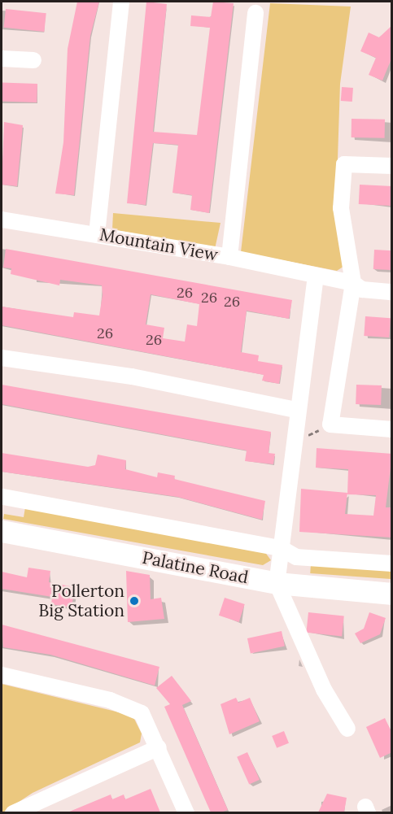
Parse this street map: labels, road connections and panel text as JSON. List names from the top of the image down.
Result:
{
  "streets": {
    "street": ["Mountain View", "Palatine Road"]
  },
  "places": ["Pollerton Big Station"],
  "house_numbers": [
    "26",
    "26",
    "26",
    "26",
    "26"
  ]
}
